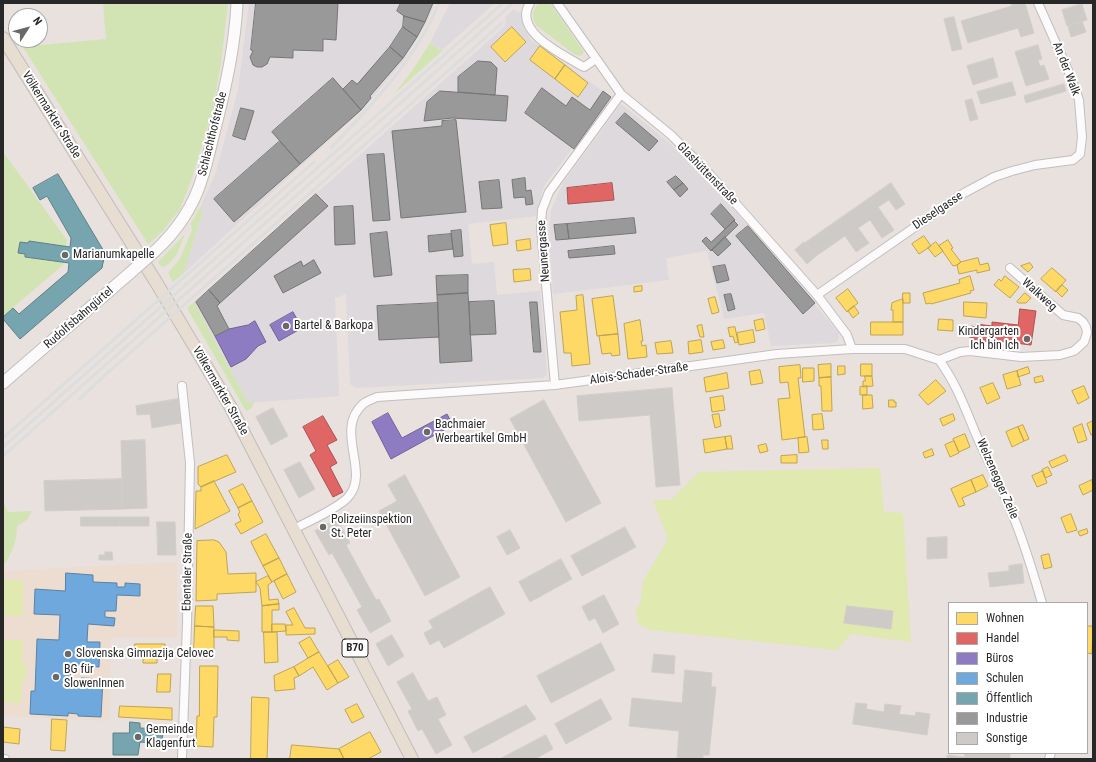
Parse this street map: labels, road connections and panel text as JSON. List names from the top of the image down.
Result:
{
  "streets": {
    "main road": ["Völkermarkter Straße", "B70"],
    "street": [
      "An der Walk",
      "Schlachthofstraße",
      "Glashüttenstraße",
      "Dieselgasse",
      "Neunergasse",
      "Walkweg",
      "Rudolfsbahngürtel",
      "Alois-Schader-Straße",
      "Welzenegger Zeile",
      "Ebentaler Straße"
    ]
  },
  "crossings": [
    ["An der Walk", "Dieselgasse"],
    ["Völkermarkter Straße", "Alois-Schader-Straße"],
    ["Schlachthofstraße", "Rudolfsbahngürtel"],
    ["Glashüttenstraße", "Dieselgasse"],
    ["Glashüttenstraße", "Neunergasse"],
    ["Glashüttenstraße", "Alois-Schader-Straße"],
    ["Neunergasse", "Alois-Schader-Straße"],
    ["Walkweg", "Alois-Schader-Straße"],
    ["Walkweg", "Welzenegger Zeile"],
    ["Alois-Schader-Straße", "Welzenegger Zeile"]
  ],
  "places": [
    "Marianumkapelle",
    "Bartel & Barkopa",
    "Kindergarten Ich bin Ich",
    "Bachmaier Werbeartikel GmbH",
    "Polizeiinspektion St. Peter",
    "Slovenska Gimnazija Celovec",
    "BG für SlowenInnen",
    "Gemeinde Klagenfurt"
  ],
  "legend": [
    "Wohnen",
    "Handel",
    "Büros",
    "Schulen",
    "Öffentlich",
    "Industrie",
    "Sonstige"
  ],
  "north": "top right"
}
